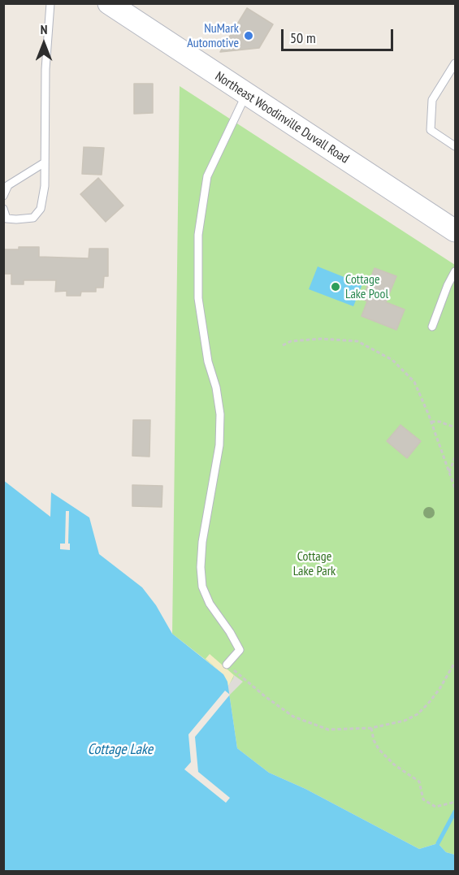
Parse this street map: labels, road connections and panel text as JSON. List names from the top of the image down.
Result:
{
  "streets": {
    "main road": ["Northeast Woodinville Duvall Road"]
  },
  "water": ["Cottage Lake"],
  "parks": ["Cottage Lake Park"],
  "places": ["NuMark Automotive", "Cottage Lake Pool"],
  "scale_bar": "50 m",
  "north": "top"
}
